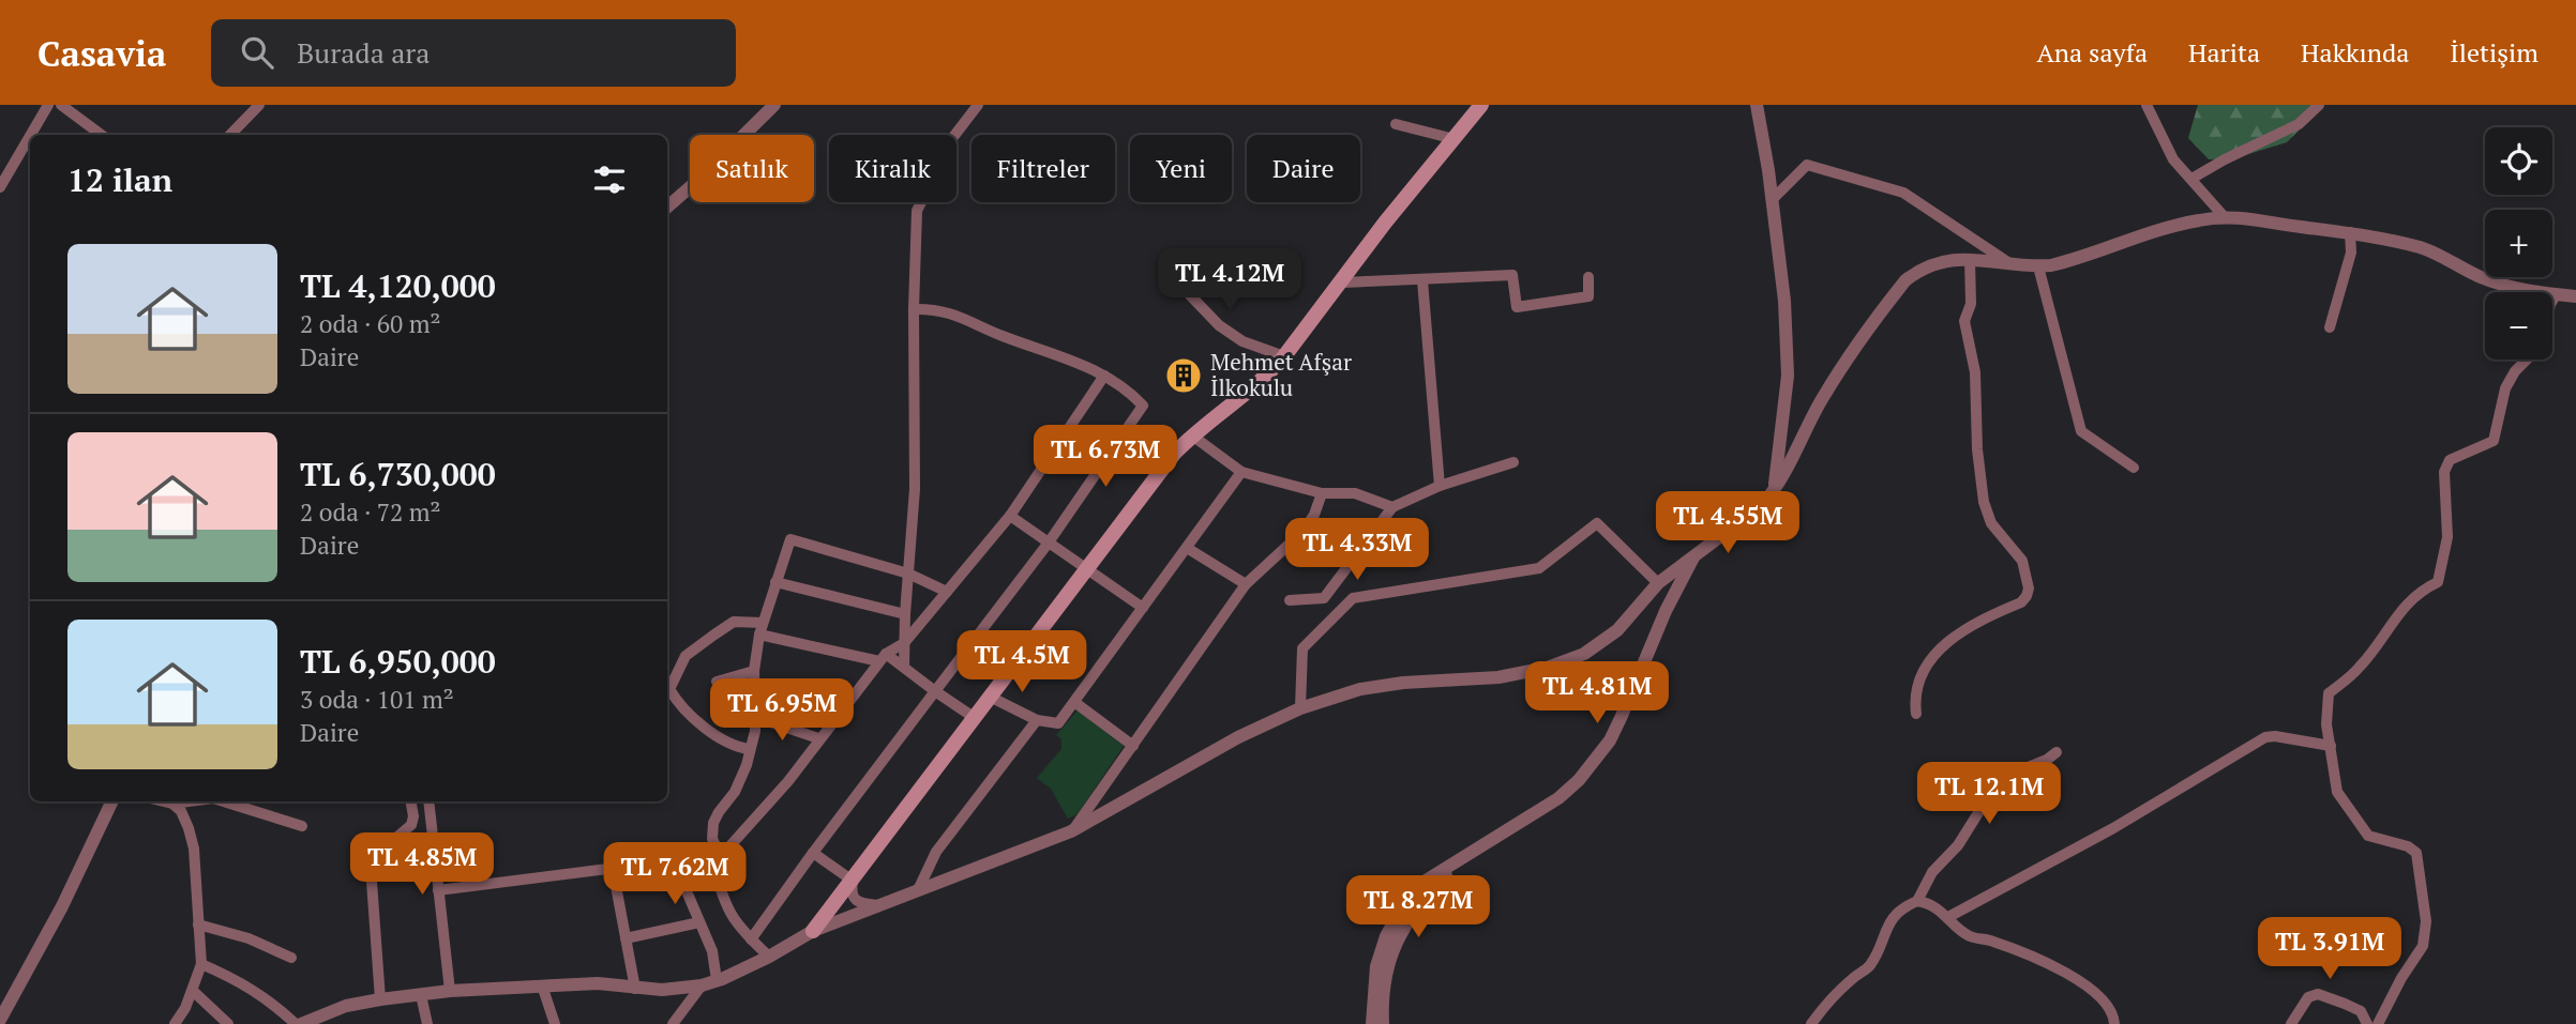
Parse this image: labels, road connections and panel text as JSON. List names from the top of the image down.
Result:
{
  "places": {
    "building": ["Mehmet Afşar İlkokulu"]
  },
  "page": {
    "header": "Casavia",
    "search": "Burada ara",
    "nav": [
      "Ana sayfa",
      "Harita",
      "Hakkında",
      "İletişim"
    ],
    "map_buttons": ["+", "−"],
    "chip": [
      "Satılık",
      "Kiralık",
      "Filtreler",
      "Yeni",
      "Daire"
    ],
    "heading": "12 ilan",
    "list": [
      {
        "name": "TL 4,120,000",
        "note": "2 oda · 60 m² · Daire"
      },
      {
        "name": "TL 6,730,000",
        "note": "2 oda · 72 m² · Daire"
      },
      {
        "name": "TL 6,950,000",
        "note": "3 oda · 101 m² · Daire"
      }
    ],
    "price": [
      "TL 4.12M",
      "TL 6.73M",
      "TL 4.55M",
      "TL 4.33M",
      "TL 4.5M",
      "TL 4.81M",
      "TL 6.95M",
      "TL 12.1M",
      "TL 4.85M",
      "TL 7.62M",
      "TL 8.27M",
      "TL 3.91M"
    ]
  }
}
